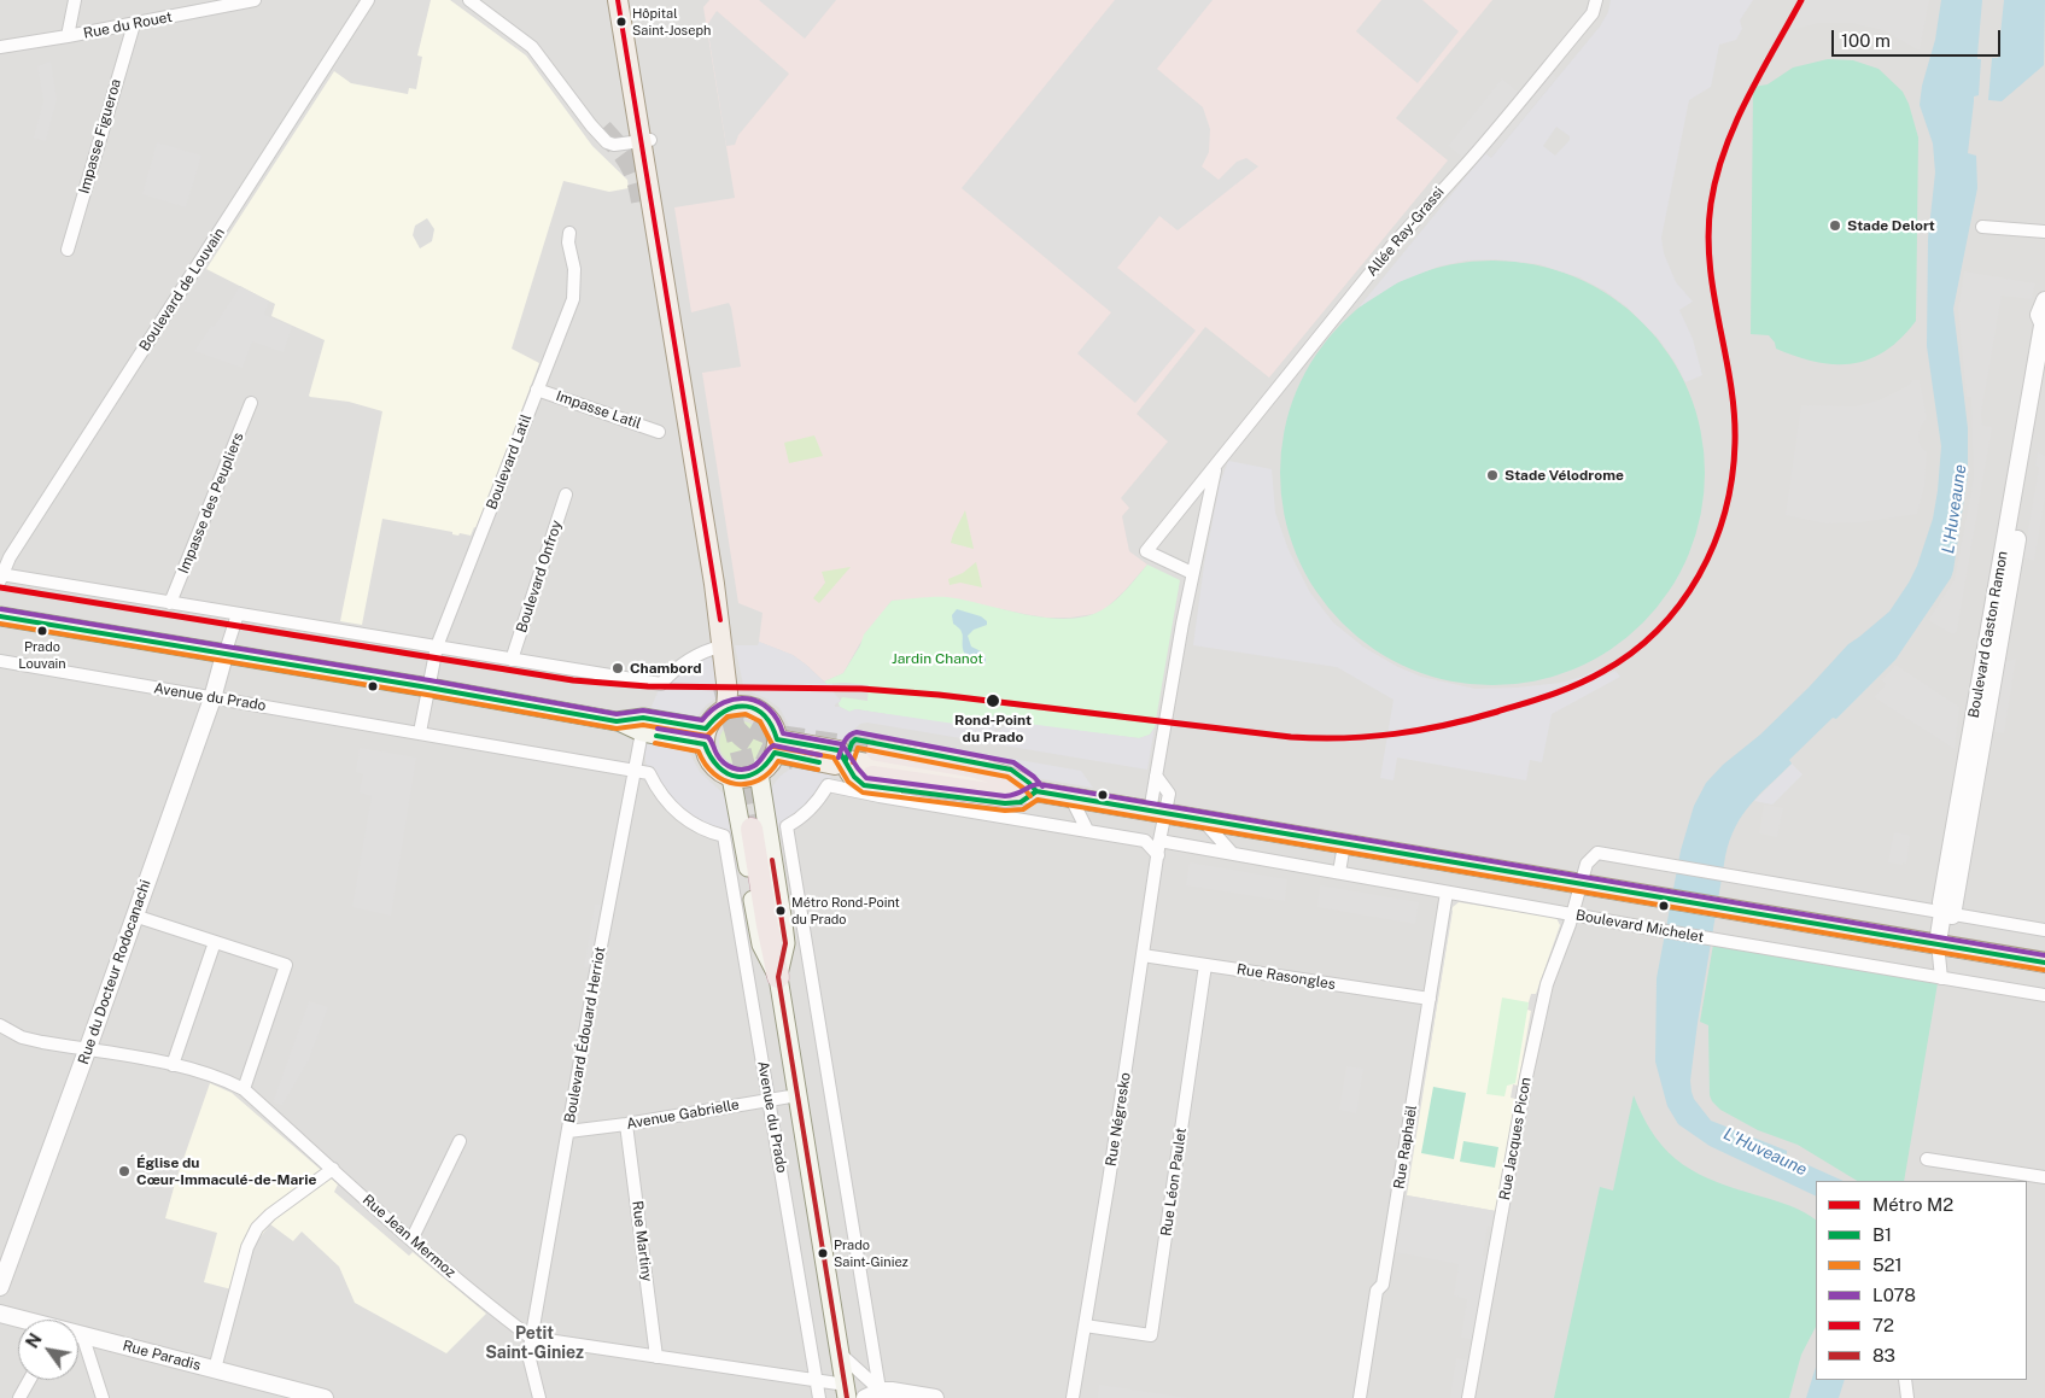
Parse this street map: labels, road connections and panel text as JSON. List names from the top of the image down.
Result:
{
  "streets": {
    "main road": ["Avenue du Prado"],
    "street": [
      "Rue du Rouet",
      "Impasse Figueroa",
      "Allée Ray-Grassi",
      "Boulevard de Louvain",
      "Impasse Latil",
      "Boulevard Latil",
      "Impasse des Peupliers",
      "Boulevard Onfroy",
      "Boulevard Gaston Ramon",
      "Boulevard Michelet",
      "Rue du Docteur Rodocanachi",
      "Rue Rasongles",
      "Boulevard Édouard Herriot",
      "Avenue Gabrielle",
      "Rue Négresko",
      "Rue Jacques Picon",
      "Rue Raphaël",
      "Rue Léon Paulet",
      "Rue Jean Mermoz",
      "Rue Martiny",
      "Rue Paradis"
    ]
  },
  "crossings": [
    ["Rue du Rouet", "Impasse Figueroa"],
    ["Allée Ray-Grassi", "Rue Négresko"],
    ["Impasse Latil", "Boulevard Latil"],
    ["Avenue du Prado", "Rue du Docteur Rodocanachi"],
    ["Avenue du Prado", "Boulevard Édouard Herriot"],
    ["Avenue du Prado", "Avenue Gabrielle"],
    ["Avenue du Prado", "Rue Jean Mermoz"],
    ["Boulevard Michelet", "Rue Négresko"],
    ["Boulevard Michelet", "Rue Jacques Picon"],
    ["Boulevard Michelet", "Rue Raphaël"],
    ["Rue du Docteur Rodocanachi", "Rue Jean Mermoz"],
    ["Rue Rasongles", "Rue Négresko"],
    ["Rue Rasongles", "Rue Raphaël"],
    ["Rue Rasongles", "Rue Léon Paulet"],
    ["Boulevard Édouard Herriot", "Avenue Gabrielle"],
    ["Boulevard Édouard Herriot", "Rue Jean Mermoz"],
    ["Avenue Gabrielle", "Rue Martiny"],
    ["Rue Négresko", "Rue Léon Paulet"],
    ["Rue Jean Mermoz", "Rue Martiny"]
  ],
  "districts": ["Petit Saint-Giniez"],
  "water": ["L'Huveaune"],
  "parks": ["Jardin Chanot"],
  "places": [
    "Hôpital Saint-Joseph",
    "Stade Delort",
    "Stade Vélodrome",
    "Prado Louvain",
    "Chambord",
    "Rond-Point du Prado",
    "Métro Rond-Point du Prado",
    "Église du Cœur-Immaculé-de-Marie",
    "Prado Saint-Giniez"
  ],
  "lines": [
    "metro line M2",
    "transit line 72",
    "transit line L078",
    "transit line B1",
    "transit line 521",
    "transit line 83"
  ],
  "legend": [
    "Métro M2",
    "B1",
    "521",
    "L078",
    "72",
    "83"
  ],
  "scale_bar": "100 m",
  "north": "top left"
}
